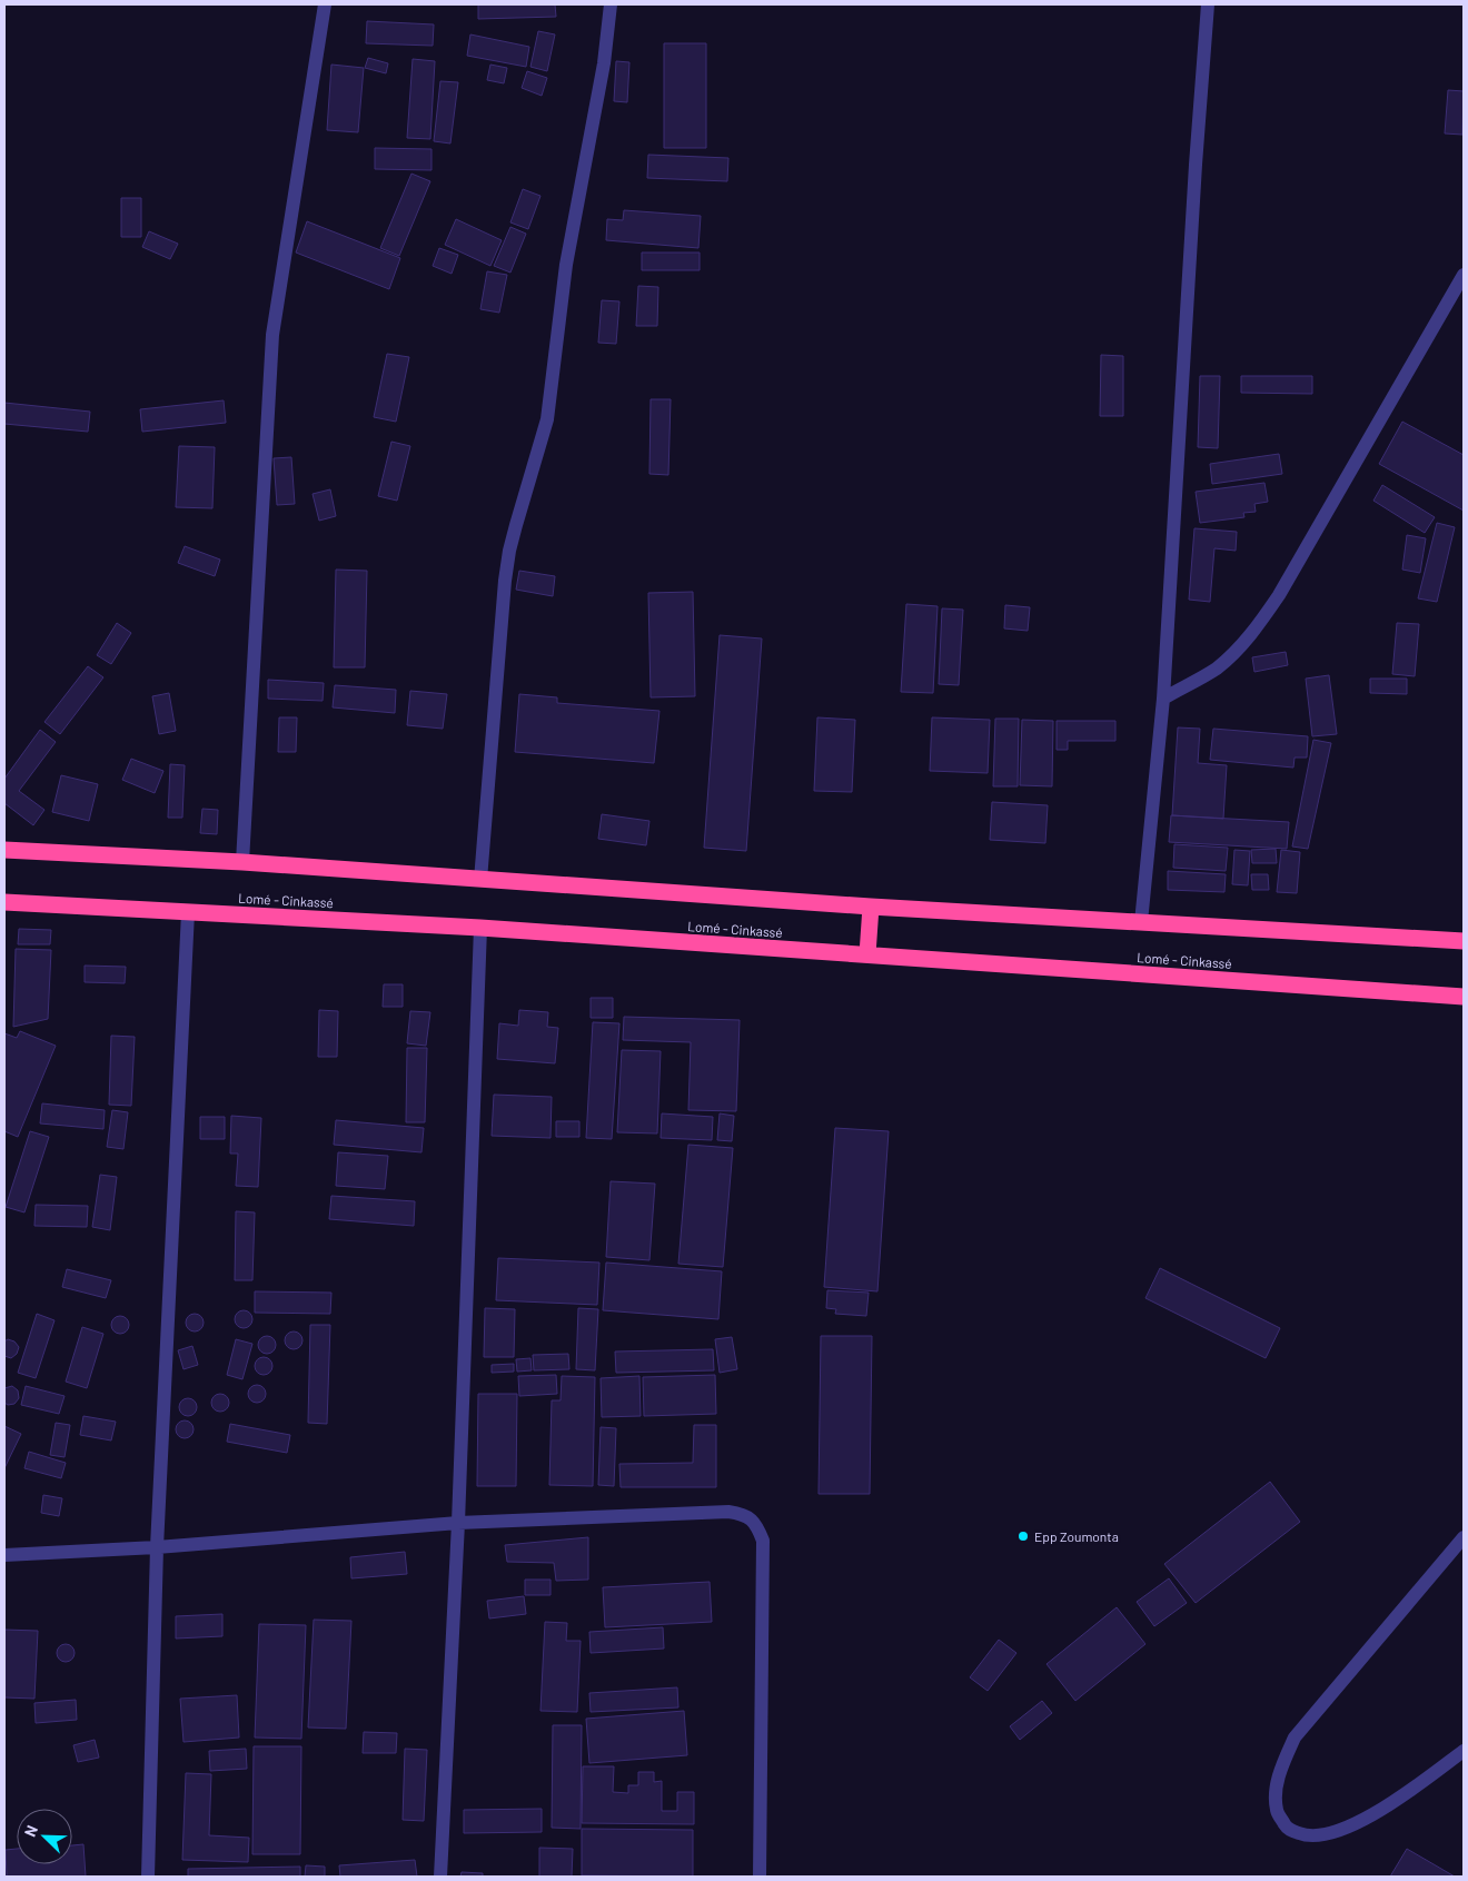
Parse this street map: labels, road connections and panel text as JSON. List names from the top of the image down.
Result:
{
  "streets": {
    "highway": ["Lomé - Cinkassé"]
  },
  "places": ["Epp Zoumonta"],
  "north": "top left"
}
